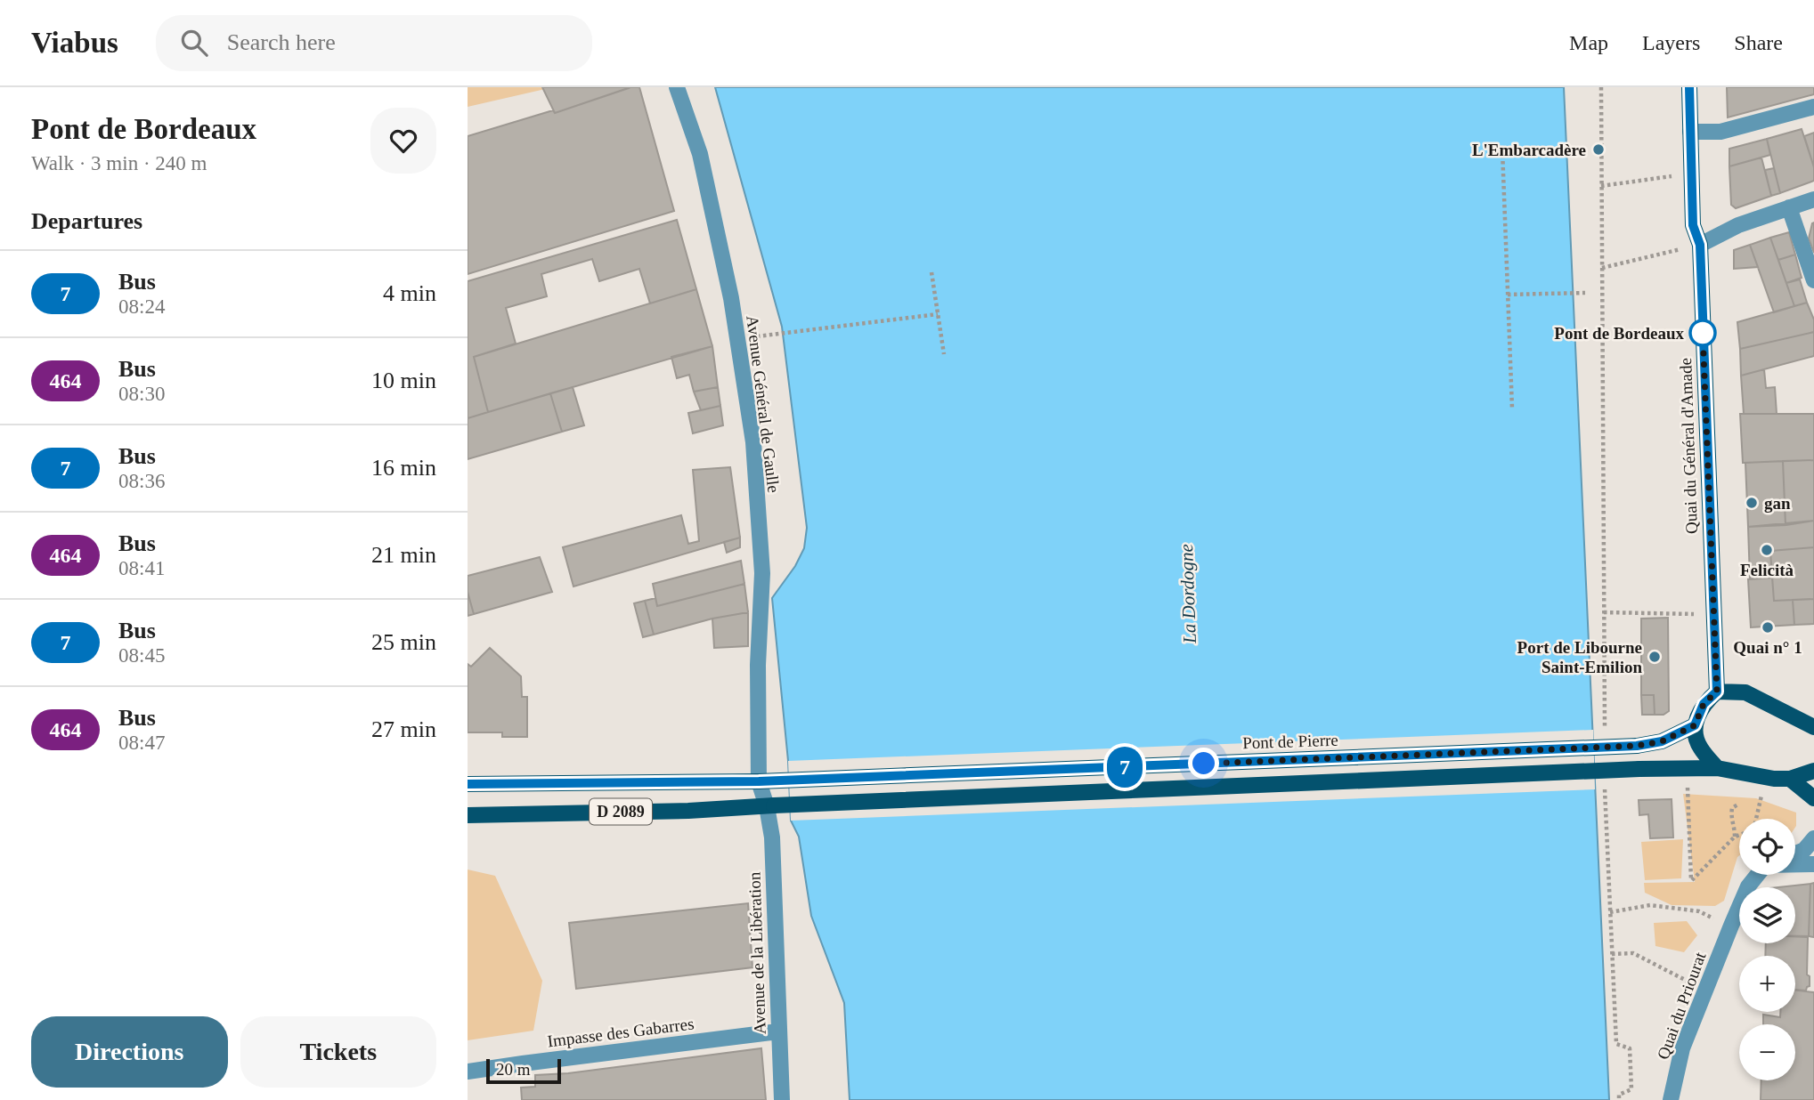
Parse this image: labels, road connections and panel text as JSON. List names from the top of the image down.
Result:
{
  "streets": {
    "main road": ["Quai du Général d'Amade", "Pont de Pierre", "D 2089"],
    "street": [
      "Avenue Général de Gaulle",
      "Avenue de la Libération",
      "Quai du Priourat",
      "Impasse des Gabarres"
    ]
  },
  "crossings": [
    ["Avenue Général de Gaulle", "Pont de Pierre"],
    ["Avenue Général de Gaulle", "D 2089"],
    ["Avenue Général de Gaulle", "Avenue de la Libération"],
    ["Pont de Pierre", "D 2089"],
    ["D 2089", "Avenue de la Libération"],
    ["Avenue de la Libération", "Impasse des Gabarres"]
  ],
  "water": ["La Dordogne"],
  "places": [
    "L'Embarcadère",
    "Pont de Bordeaux",
    "gan",
    "Felicità",
    "Quai n° 1",
    "Port de Libourne Saint-Emilion"
  ],
  "lines": ["bus line 7"],
  "scale_bar": "20 m",
  "page": {
    "header": "Viabus",
    "search": "Search here",
    "nav": ["Map", "Layers", "Share"],
    "heading": [
      ["Pont de Bordeaux", "Walk · 3 min · 240 m"],
      "Departures"
    ],
    "on_map": "7",
    "list": [
      {
        "mark": "7",
        "name": "Bus",
        "note": "08:24",
        "value": "4 min"
      },
      {
        "mark": "464",
        "name": "Bus",
        "note": "08:30",
        "value": "10 min"
      },
      {
        "mark": "7",
        "name": "Bus",
        "note": "08:36",
        "value": "16 min"
      },
      {
        "mark": "464",
        "name": "Bus",
        "note": "08:41",
        "value": "21 min"
      },
      {
        "mark": "7",
        "name": "Bus",
        "note": "08:45",
        "value": "25 min"
      },
      {
        "mark": "464",
        "name": "Bus",
        "note": "08:47",
        "value": "27 min"
      }
    ],
    "map_buttons": ["+", "−"],
    "buttons": ["Directions", "Tickets"],
    "scale": "20 m"
  }
}
